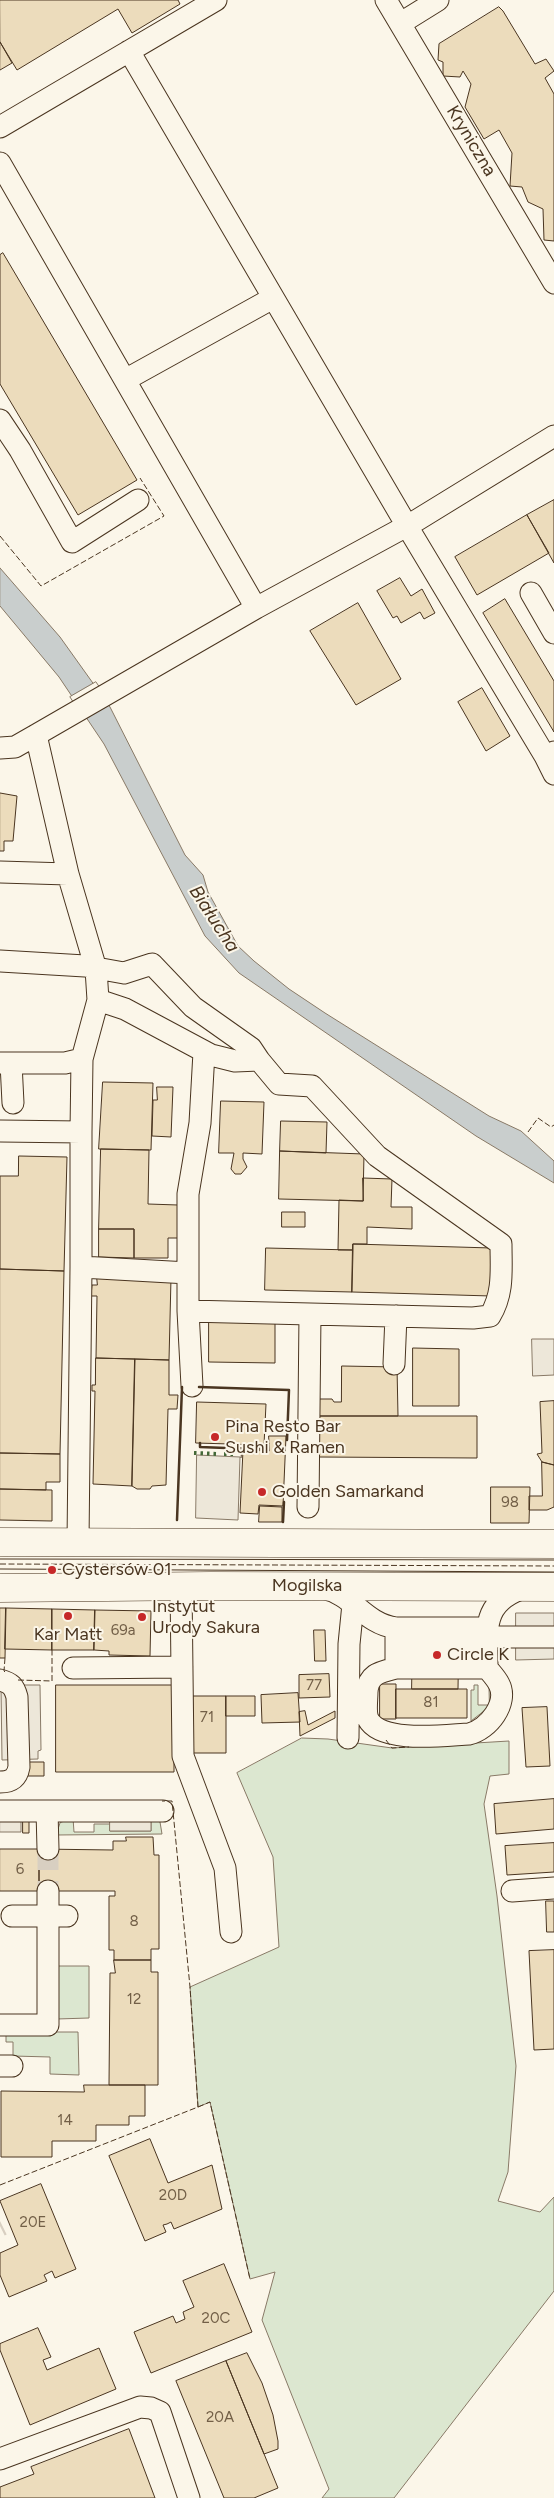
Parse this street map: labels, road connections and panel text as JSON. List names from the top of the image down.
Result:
{
  "streets": {
    "main road": ["Mogilska"],
    "lane": ["Kryniczna"]
  },
  "water": ["Białucha"],
  "places": [
    "Pina Resto Bar Sushi & Ramen",
    "Golden Samarkand",
    "Cystersów 01",
    "Kar Matt",
    "Instytut Urody Sakura",
    "Circle K"
  ],
  "house_numbers": [
    "98",
    "69a",
    "77",
    "81",
    "71",
    "6",
    "8",
    "12",
    "14",
    "20D",
    "20E",
    "20C",
    "20A"
  ]
}
